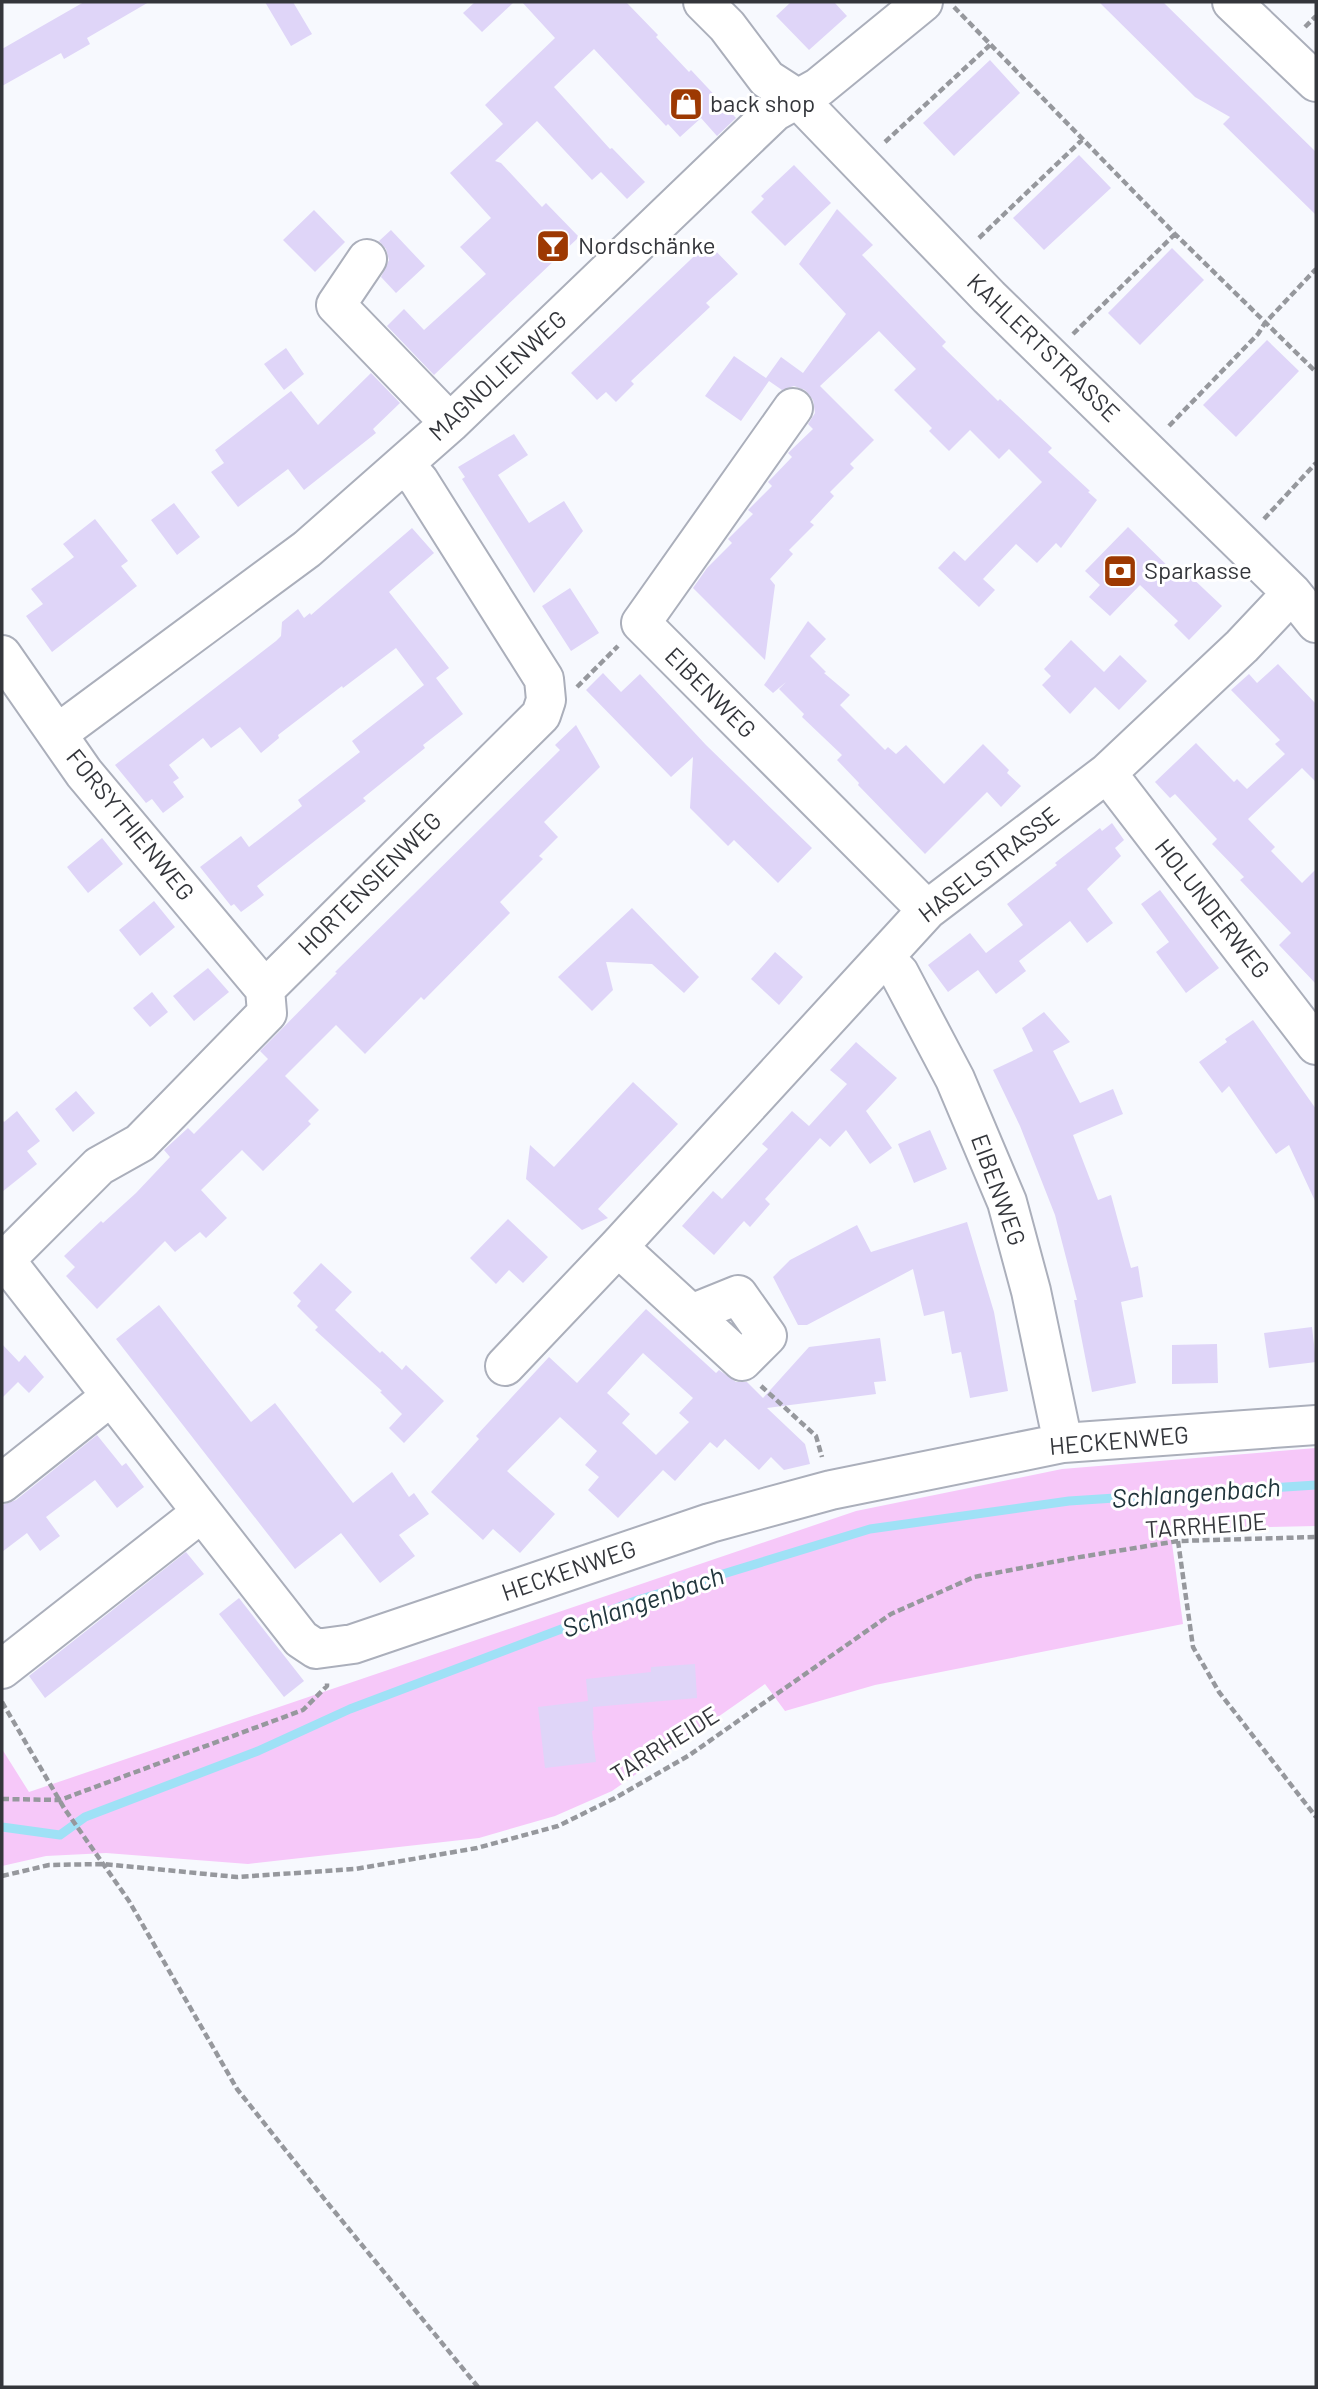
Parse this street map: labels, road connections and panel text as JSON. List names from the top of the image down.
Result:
{
  "streets": {
    "street": [
      "KAHLERTSTRASSE",
      "MAGNOLIENWEG",
      "EIBENWEG",
      "FORSYTHIENWEG",
      "HASELSTRASSE",
      "HORTENSIENWEG",
      "HOLUNDERWEG",
      "HECKENWEG"
    ],
    "path": ["TARRHEIDE"]
  },
  "crossings": [
    ["KAHLERTSTRASSE", "MAGNOLIENWEG"],
    ["KAHLERTSTRASSE", "HASELSTRASSE"],
    ["MAGNOLIENWEG", "FORSYTHIENWEG"],
    ["EIBENWEG", "HASELSTRASSE"],
    ["EIBENWEG", "HECKENWEG"],
    ["FORSYTHIENWEG", "HORTENSIENWEG"],
    ["HASELSTRASSE", "HOLUNDERWEG"]
  ],
  "water": ["Schlangenbach"],
  "places": {
    "shop": ["back shop"],
    "bar": ["Nordschänke"],
    "bank": ["Sparkasse"]
  }
}
